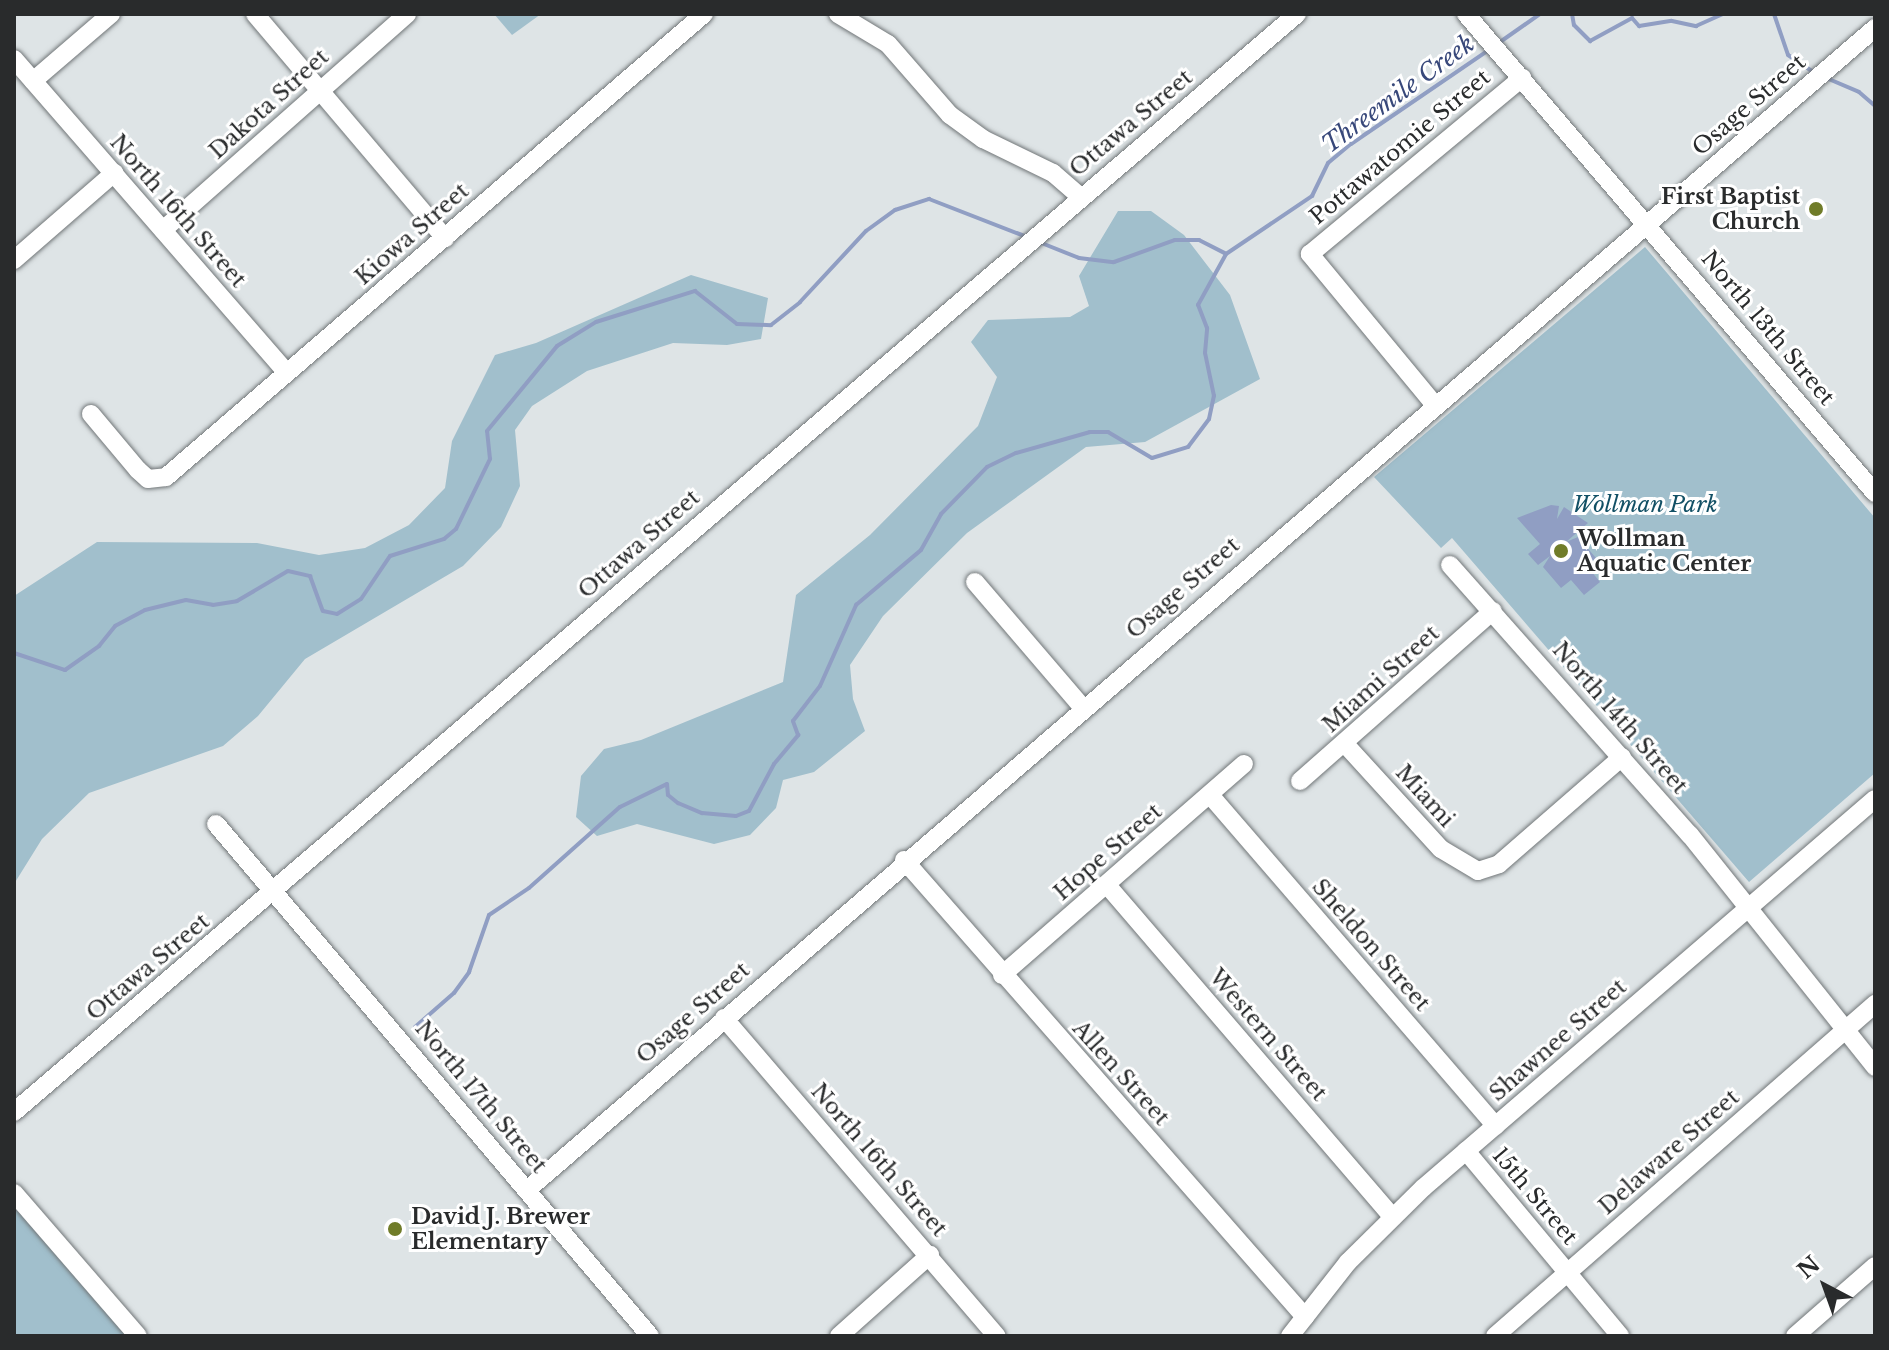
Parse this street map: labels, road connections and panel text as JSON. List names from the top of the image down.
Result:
{
  "streets": {
    "street": [
      "Dakota Street",
      "Osage Street",
      "Ottawa Street",
      "Pottawatomie Street",
      "North 16th Street",
      "Kiowa Street",
      "North 13th Street",
      "Miami Street",
      "North 14th Street",
      "Miami",
      "Hope Street",
      "Sheldon Street",
      "Western Street",
      "Shawnee Street",
      "Allen Street",
      "North 17th Street",
      "Delaware Street",
      "15th Street"
    ]
  },
  "crossings": [
    ["Dakota Street", "North 16th Street"],
    ["Osage Street", "Pottawatomie Street"],
    ["Osage Street", "North 16th Street"],
    ["Osage Street", "North 13th Street"],
    ["Osage Street", "Allen Street"],
    ["Osage Street", "North 17th Street"],
    ["Ottawa Street", "North 17th Street"],
    ["Pottawatomie Street", "North 13th Street"],
    ["North 16th Street", "Kiowa Street"],
    ["Miami Street", "North 14th Street"],
    ["Miami Street", "Miami"],
    ["North 14th Street", "Miami"],
    ["North 14th Street", "Shawnee Street"],
    ["North 14th Street", "Delaware Street"],
    ["Hope Street", "Sheldon Street"],
    ["Hope Street", "Western Street"],
    ["Hope Street", "Allen Street"],
    ["Sheldon Street", "Shawnee Street"],
    ["Western Street", "Shawnee Street"],
    ["Shawnee Street", "Allen Street"],
    ["Shawnee Street", "15th Street"],
    ["Delaware Street", "15th Street"]
  ],
  "water": ["Threemile Creek"],
  "parks": ["Wollman Park"],
  "places": ["First Baptist Church", "Wollman Aquatic Center", "David J. Brewer Elementary"],
  "north": "top left"
}
